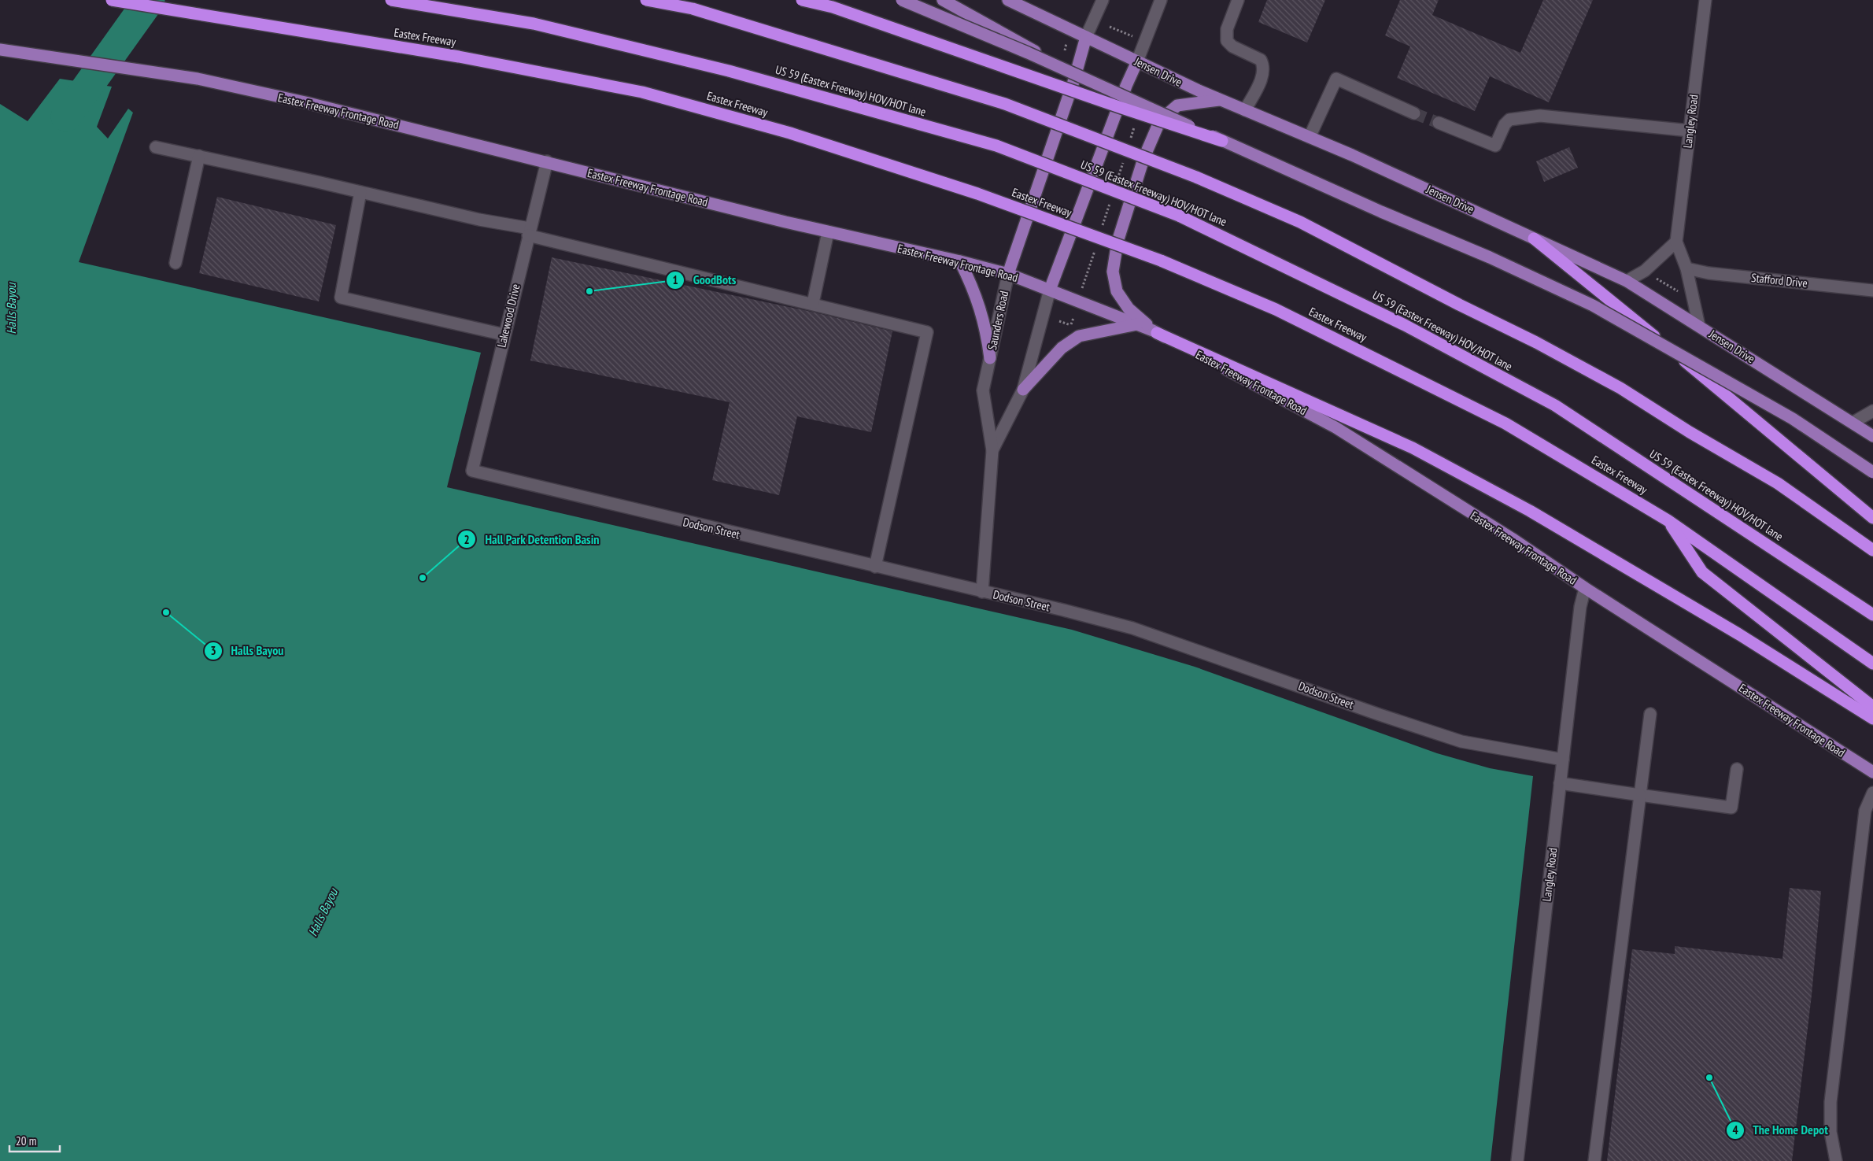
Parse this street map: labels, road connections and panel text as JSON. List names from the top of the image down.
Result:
{
  "streets": {
    "highway": ["Eastex Freeway", "US 59 (Eastex Freeway) HOV/HOT lane"],
    "main road": ["Jensen Drive", "Eastex Freeway Frontage Road", "Saunders Road"],
    "street": [
      "Langley Road",
      "Stafford Drive",
      "Lakewood Drive",
      "Dodson Street"
    ]
  },
  "crossings": [
    ["Jensen Drive", "Langley Road"],
    ["Jensen Drive", "Saunders Road"],
    ["Eastex Freeway Frontage Road", "Langley Road"],
    ["Eastex Freeway Frontage Road", "Lakewood Drive"],
    ["Eastex Freeway Frontage Road", "Saunders Road"],
    ["Langley Road", "Stafford Drive"],
    ["Langley Road", "Dodson Street"],
    ["Lakewood Drive", "Dodson Street"],
    ["Saunders Road", "Dodson Street"]
  ],
  "water": ["Halls Bayou"],
  "places": [
    "GoodBots",
    "Hall Park Detention Basin",
    "Halls Bayou",
    "The Home Depot"
  ],
  "scale_bar": "20 m"
}
